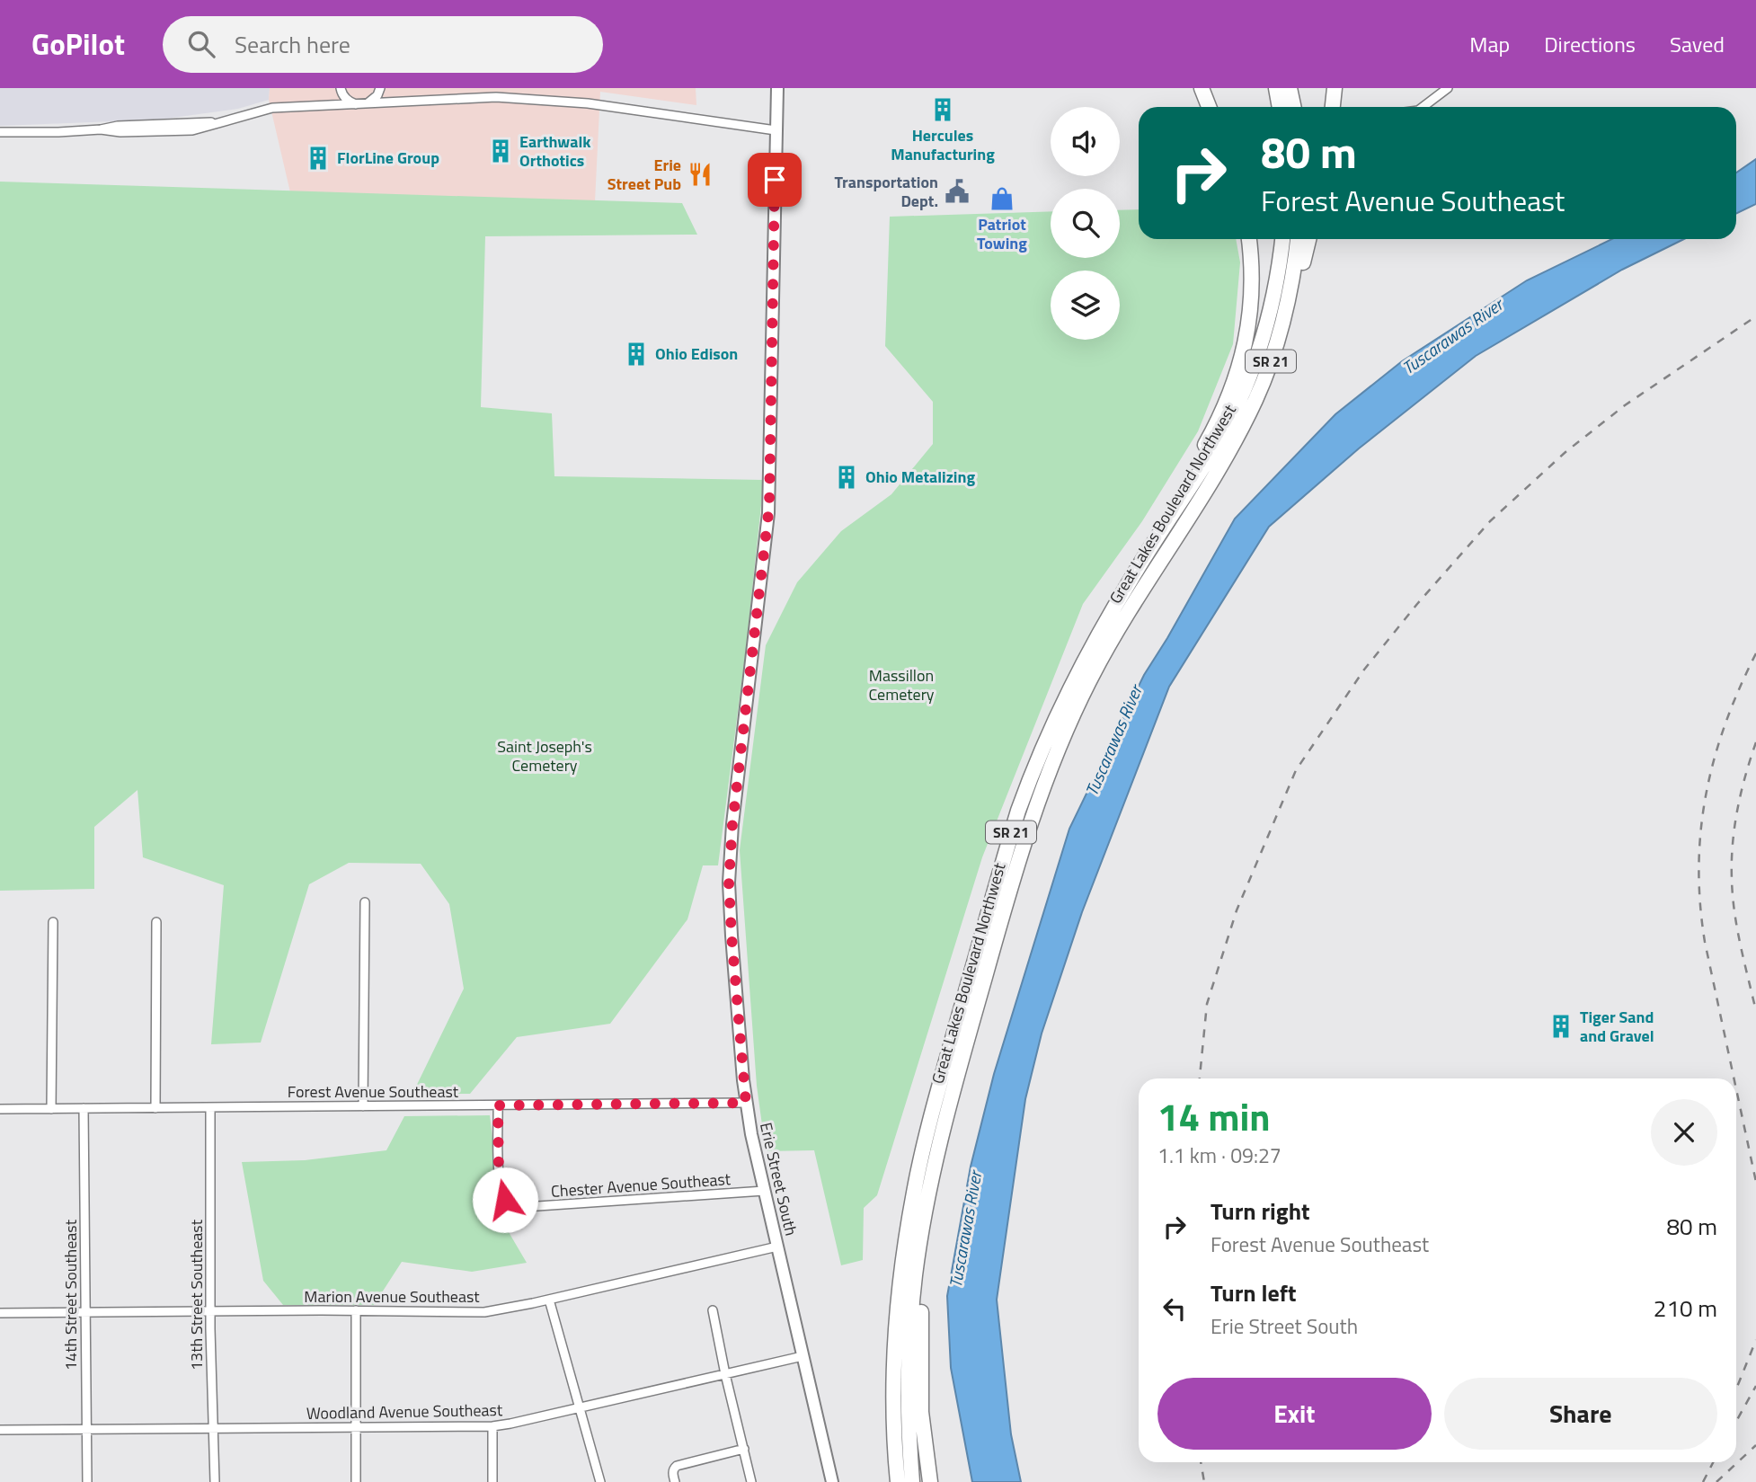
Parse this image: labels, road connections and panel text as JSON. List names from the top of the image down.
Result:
{
  "streets": {
    "highway": ["SR 21", "Great Lakes Boulevard Northwest"],
    "main road": ["Erie Street South"],
    "street": [
      "Forest Avenue Southeast",
      "Chester Avenue Southeast",
      "14th Street Southeast",
      "13th Street Southeast",
      "Marion Avenue Southeast",
      "Woodland Avenue Southeast"
    ]
  },
  "crossings": [
    ["Forest Avenue Southeast", "Erie Street South"],
    ["Forest Avenue Southeast", "Chester Avenue Southeast"],
    ["Forest Avenue Southeast", "14th Street Southeast"],
    ["Forest Avenue Southeast", "13th Street Southeast"],
    ["Erie Street South", "Chester Avenue Southeast"],
    ["Erie Street South", "Marion Avenue Southeast"],
    ["Erie Street South", "Woodland Avenue Southeast"],
    ["14th Street Southeast", "Marion Avenue Southeast"],
    ["14th Street Southeast", "Woodland Avenue Southeast"],
    ["13th Street Southeast", "Marion Avenue Southeast"],
    ["13th Street Southeast", "Woodland Avenue Southeast"]
  ],
  "water": ["Tuscarawas River"],
  "parks": ["Massillon Cemetery", "Saint Joseph's Cemetery"],
  "places": {
    "building": [
      "Hercules Manufacturing",
      "Earthwalk Orthotics",
      "FlorLine Group",
      "Ohio Edison",
      "Ohio Metalizing",
      "Tiger Sand and Gravel"
    ],
    "restaurant": ["Erie Street Pub"],
    "public building": ["Transportation Dept."],
    "shop": ["Patriot Towing"]
  },
  "page": {
    "header": "GoPilot",
    "search": "Search here",
    "nav": ["Map", "Directions", "Saved"],
    "turn": ["80 m", "Forest Avenue Southeast"],
    "heading": ["14 min", "1.1 km · 09:27"],
    "list": [
      {
        "name": "Turn right",
        "note": "Forest Avenue Southeast",
        "value": "80 m"
      },
      {
        "name": "Turn left",
        "note": "Erie Street South",
        "value": "210 m"
      }
    ],
    "buttons": ["Exit", "Share"]
  }
}
